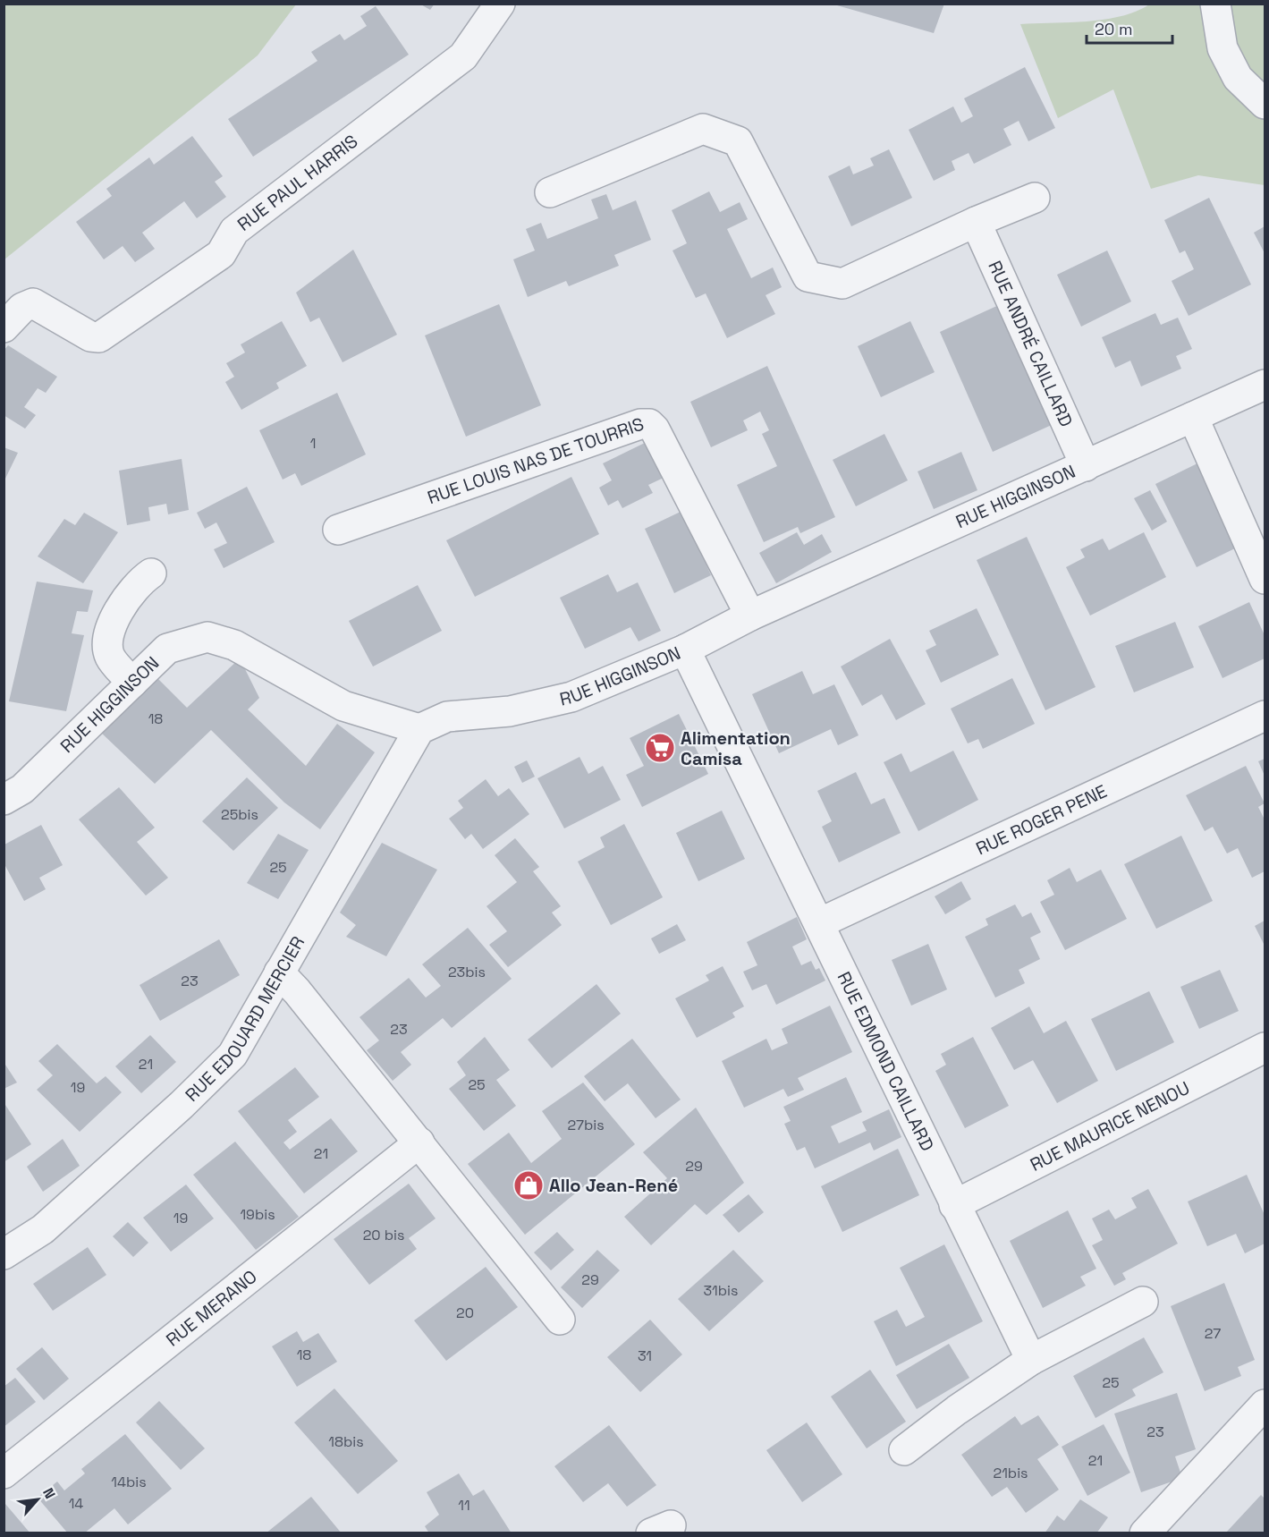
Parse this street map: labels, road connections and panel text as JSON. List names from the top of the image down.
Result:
{
  "streets": {
    "street": [
      "RUE PAUL HARRIS",
      "RUE ANDRÉ CAILLARD",
      "RUE LOUIS NAS DE TOURRIS",
      "RUE HIGGINSON",
      "RUE ROGER PENE",
      "RUE EDOUARD MERCIER",
      "RUE EDMOND CAILLARD",
      "RUE MAURICE NENOU",
      "RUE MERANO"
    ]
  },
  "crossings": [
    ["RUE ANDRÉ CAILLARD", "RUE HIGGINSON"],
    ["RUE LOUIS NAS DE TOURRIS", "RUE HIGGINSON"],
    ["RUE HIGGINSON", "RUE EDOUARD MERCIER"],
    ["RUE HIGGINSON", "RUE EDMOND CAILLARD"],
    ["RUE ROGER PENE", "RUE EDMOND CAILLARD"],
    ["RUE EDMOND CAILLARD", "RUE MAURICE NENOU"]
  ],
  "places": {
    "supermarket": ["Alimentation Camisa"],
    "shop": ["Allo Jean-René"]
  },
  "house_numbers": [
    "1",
    "18",
    "25bis",
    "25",
    "23bis",
    "23",
    "23",
    "21",
    "25",
    "19",
    "27bis",
    "21",
    "29",
    "19bis",
    "19",
    "20 bis",
    "29",
    "31bis",
    "20",
    "27",
    "18",
    "31",
    "25",
    "23",
    "18bis",
    "21",
    "21bis",
    "14bis",
    "14",
    "11"
  ],
  "scale_bar": "20 m",
  "north": "top right"
}
